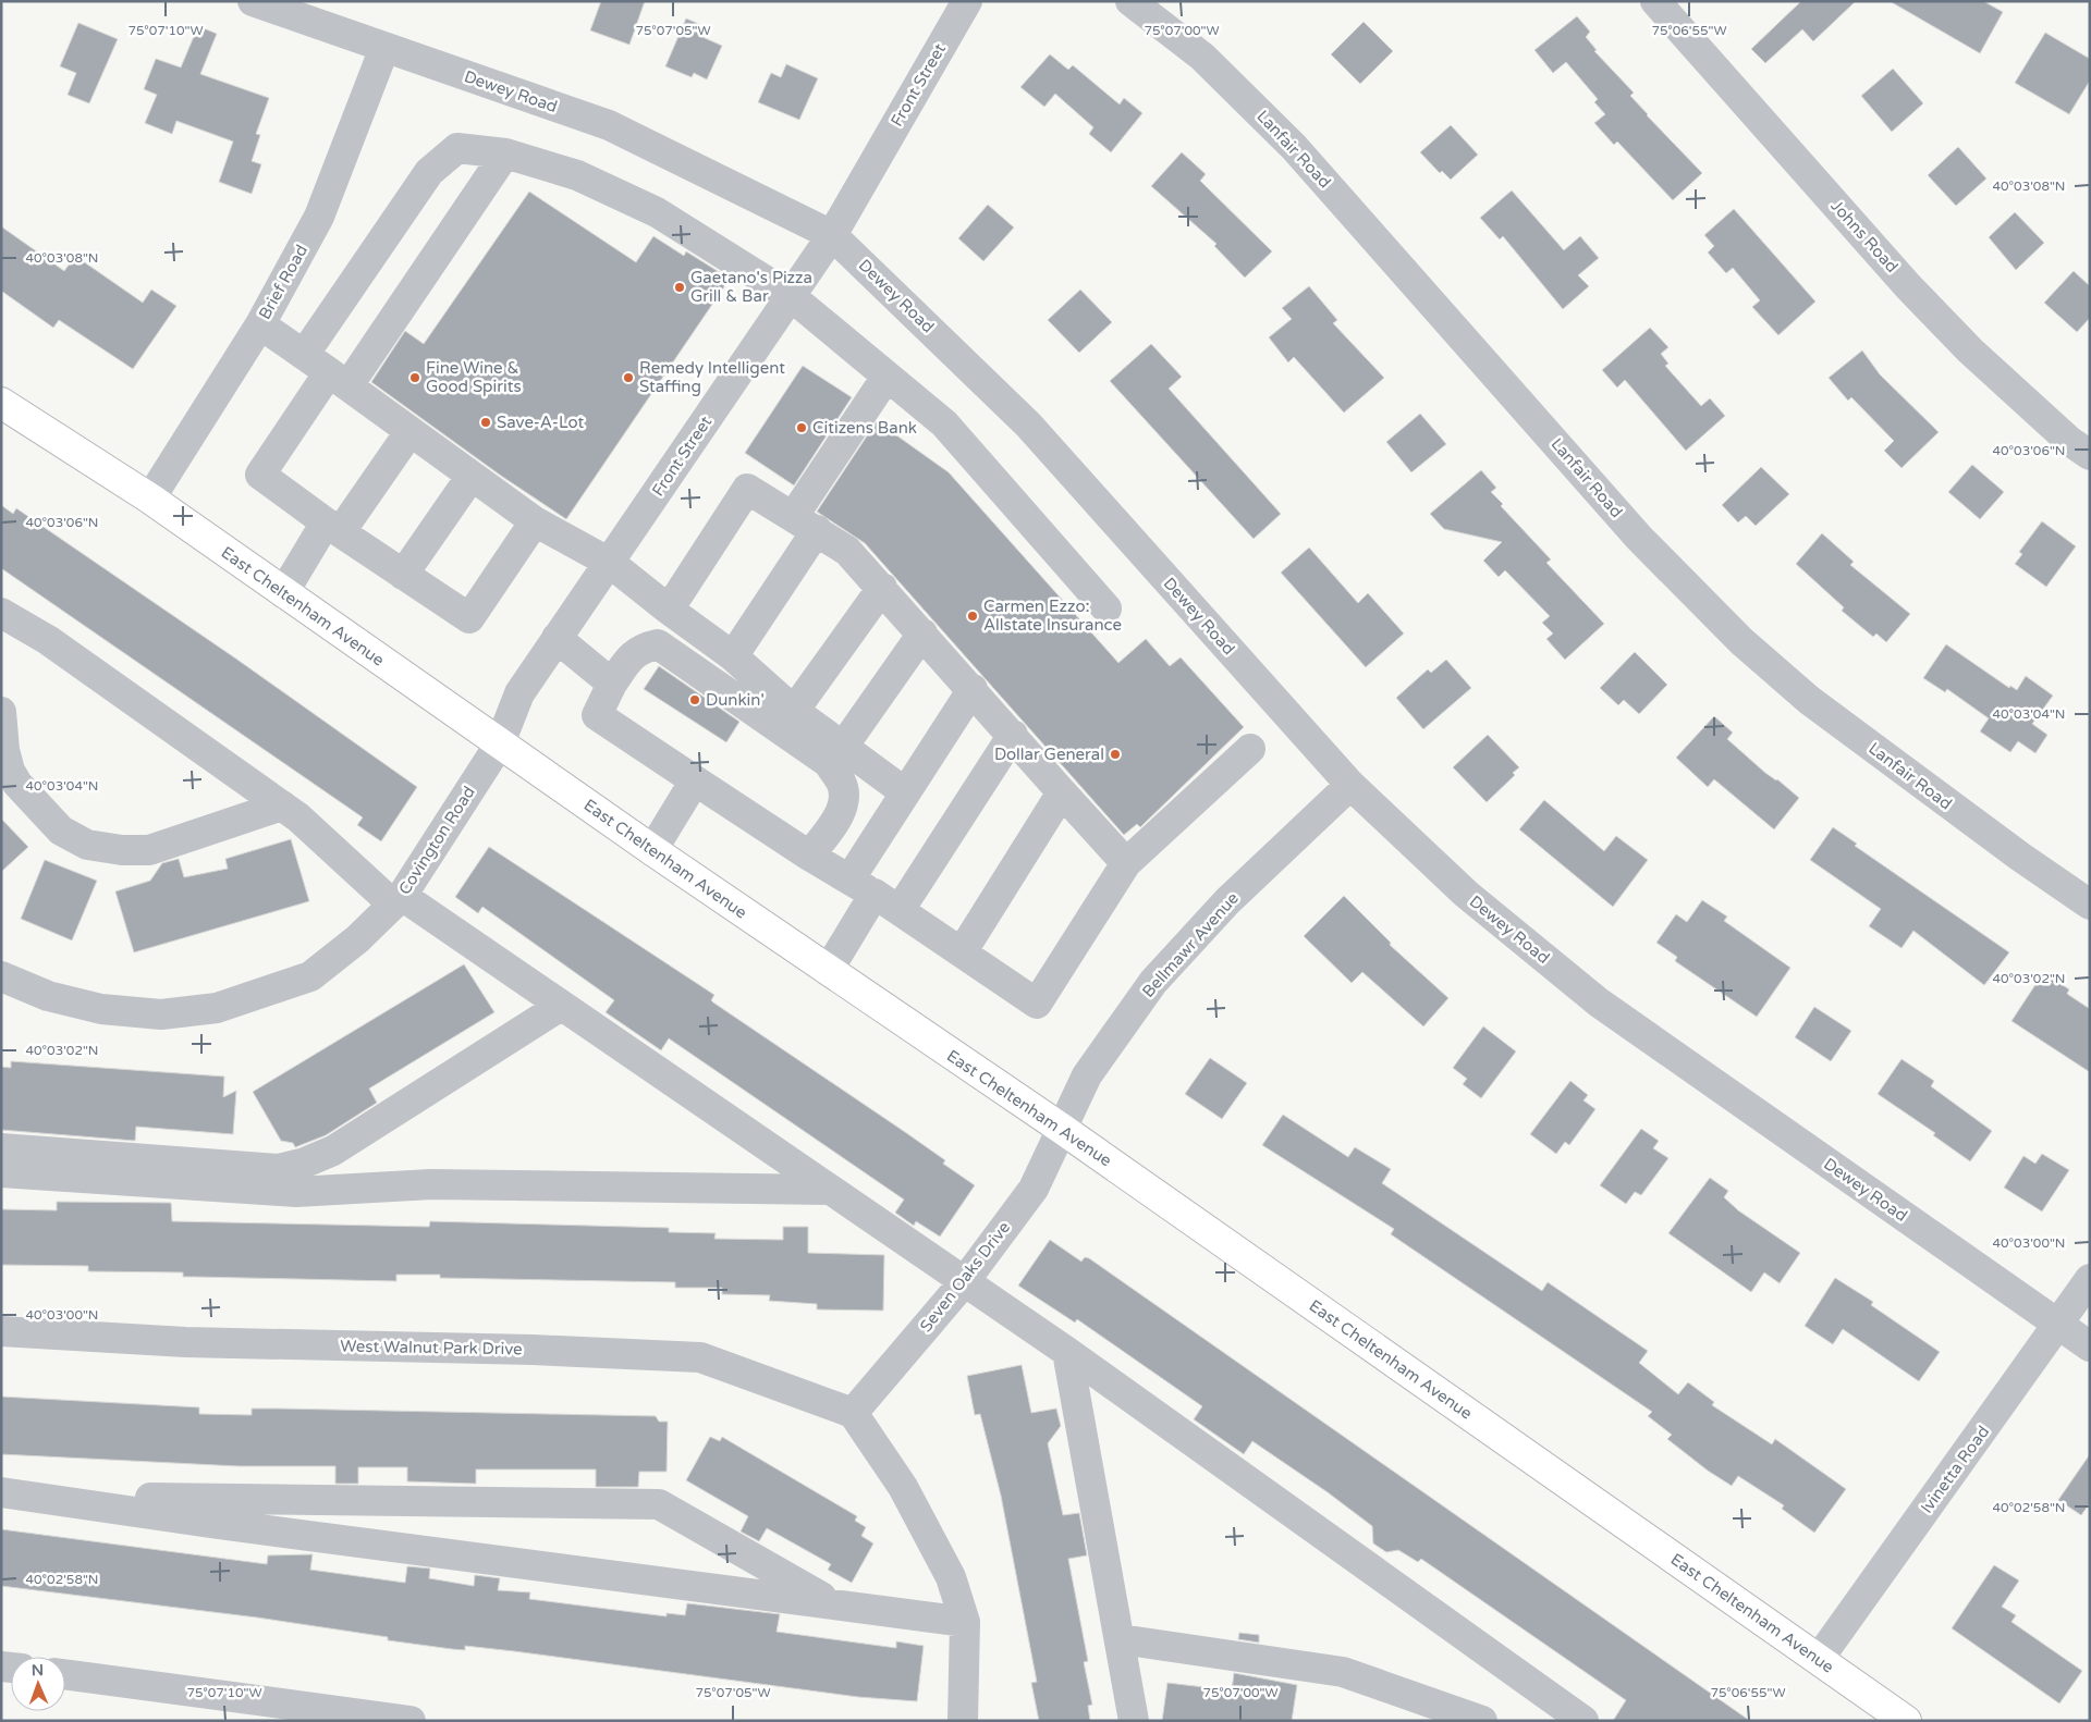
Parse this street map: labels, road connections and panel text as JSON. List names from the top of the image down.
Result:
{
  "streets": {
    "highway": ["East Cheltenham Avenue"],
    "street": [
      "Front Street",
      "Dewey Road",
      "Lanfair Road",
      "Johns Road",
      "Brief Road",
      "Covington Road",
      "Bellmawr Avenue",
      "Seven Oaks Drive",
      "West Walnut Park Drive",
      "Ivinetta Road"
    ]
  },
  "crossings": [
    ["Front Street", "Dewey Road"],
    ["Front Street", "East Cheltenham Avenue"],
    ["Front Street", "Covington Road"],
    ["Dewey Road", "Brief Road"],
    ["Dewey Road", "Bellmawr Avenue"],
    ["Dewey Road", "Ivinetta Road"],
    ["Brief Road", "East Cheltenham Avenue"],
    ["East Cheltenham Avenue", "Covington Road"],
    ["East Cheltenham Avenue", "Bellmawr Avenue"],
    ["East Cheltenham Avenue", "Seven Oaks Drive"],
    ["East Cheltenham Avenue", "Ivinetta Road"],
    ["Bellmawr Avenue", "Seven Oaks Drive"],
    ["Seven Oaks Drive", "West Walnut Park Drive"]
  ],
  "places": [
    "Gaetano's Pizza Grill & Bar",
    "Fine Wine & Good Spirits",
    "Remedy Intelligent Staffing",
    "Save-A-Lot",
    "Citizens Bank",
    "Carmen Ezzo: Allstate Insurance",
    "Dunkin'",
    "Dollar General"
  ],
  "north": "top",
  "coordinates": [
    "75°07'10\"W",
    "75°07'05\"W",
    "75°07'00\"W",
    "75°06'55\"W",
    "40°03'08\"N",
    "40°03'06\"N",
    "40°03'04\"N",
    "40°03'02\"N",
    "40°03'00\"N",
    "40°02'58\"N"
  ]
}
